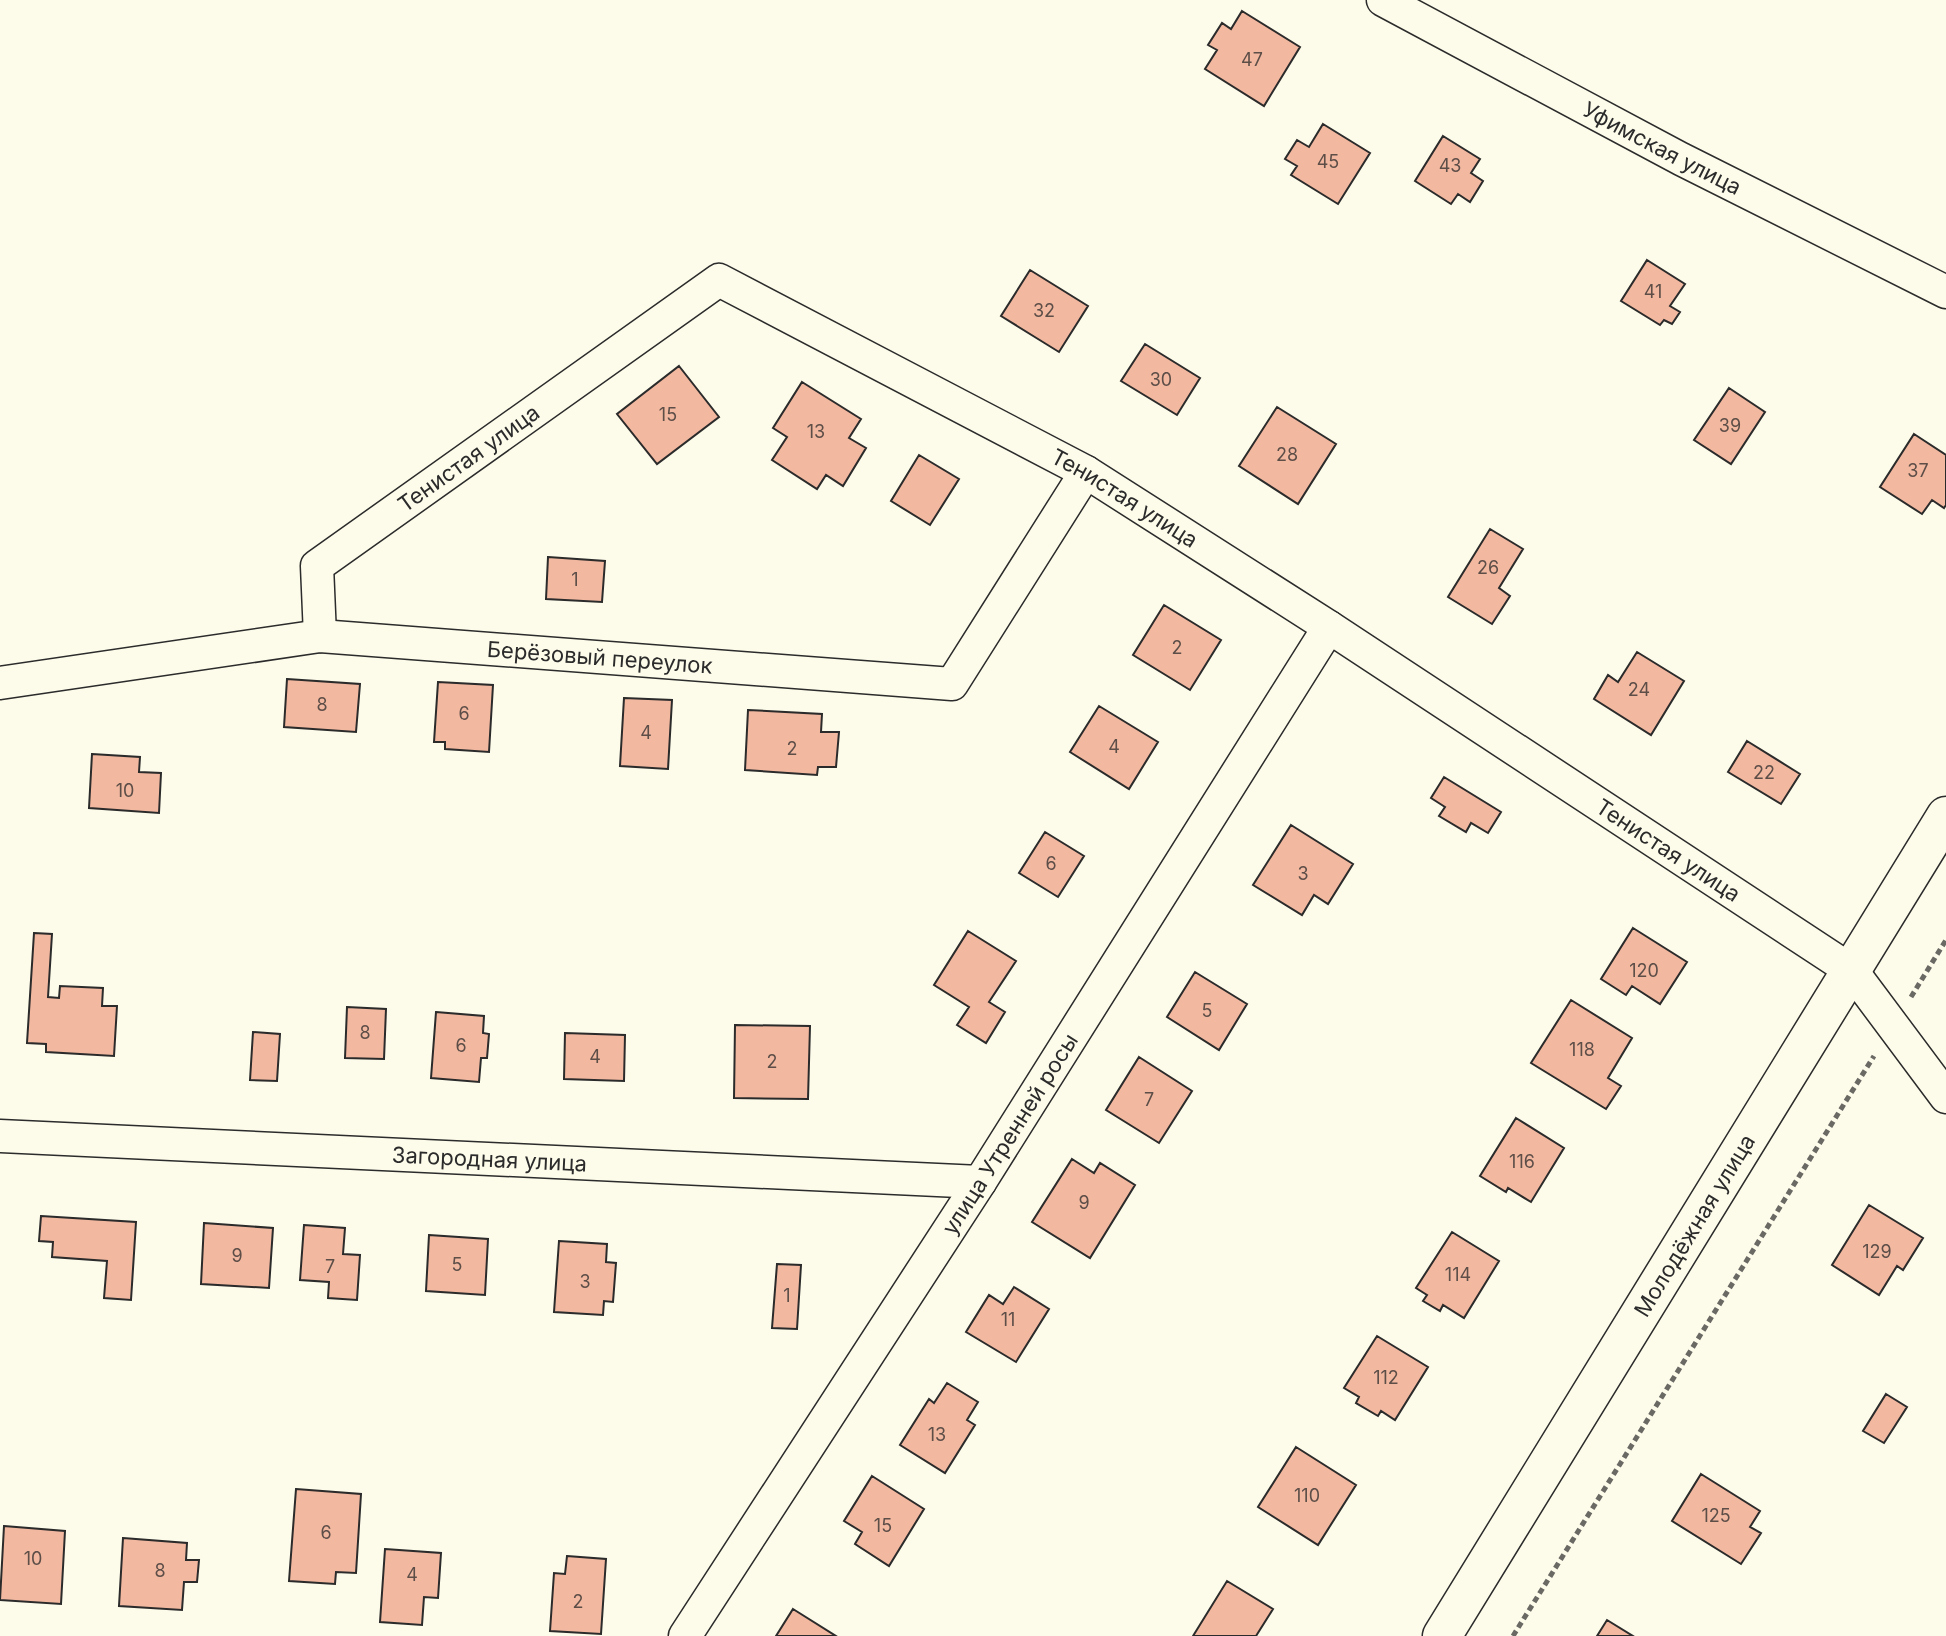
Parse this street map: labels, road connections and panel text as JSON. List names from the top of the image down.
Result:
{
  "streets": {
    "street": [
      "Уфимская улица",
      "Тенистая улица",
      "Берёзовый переулок",
      "улица Утренней росы",
      "Загородная улица",
      "Молодёжная улица"
    ]
  },
  "crossings": [
    ["Тенистая улица", "Берёзовый переулок"],
    ["Тенистая улица", "улица Утренней росы"],
    ["Тенистая улица", "Молодёжная улица"],
    ["улица Утренней росы", "Загородная улица"]
  ],
  "house_numbers": [
    "47",
    "45",
    "43",
    "41",
    "32",
    "30",
    "15",
    "39",
    "13",
    "28",
    "37",
    "26",
    "1",
    "2",
    "24",
    "8",
    "6",
    "4",
    "4",
    "2",
    "22",
    "10",
    "6",
    "3",
    "120",
    "5",
    "8",
    "6",
    "118",
    "4",
    "2",
    "7",
    "116",
    "9",
    "129",
    "9",
    "5",
    "7",
    "114",
    "3",
    "1",
    "11",
    "112",
    "13",
    "110",
    "125",
    "15",
    "6",
    "10",
    "8",
    "4",
    "2"
  ]
}
